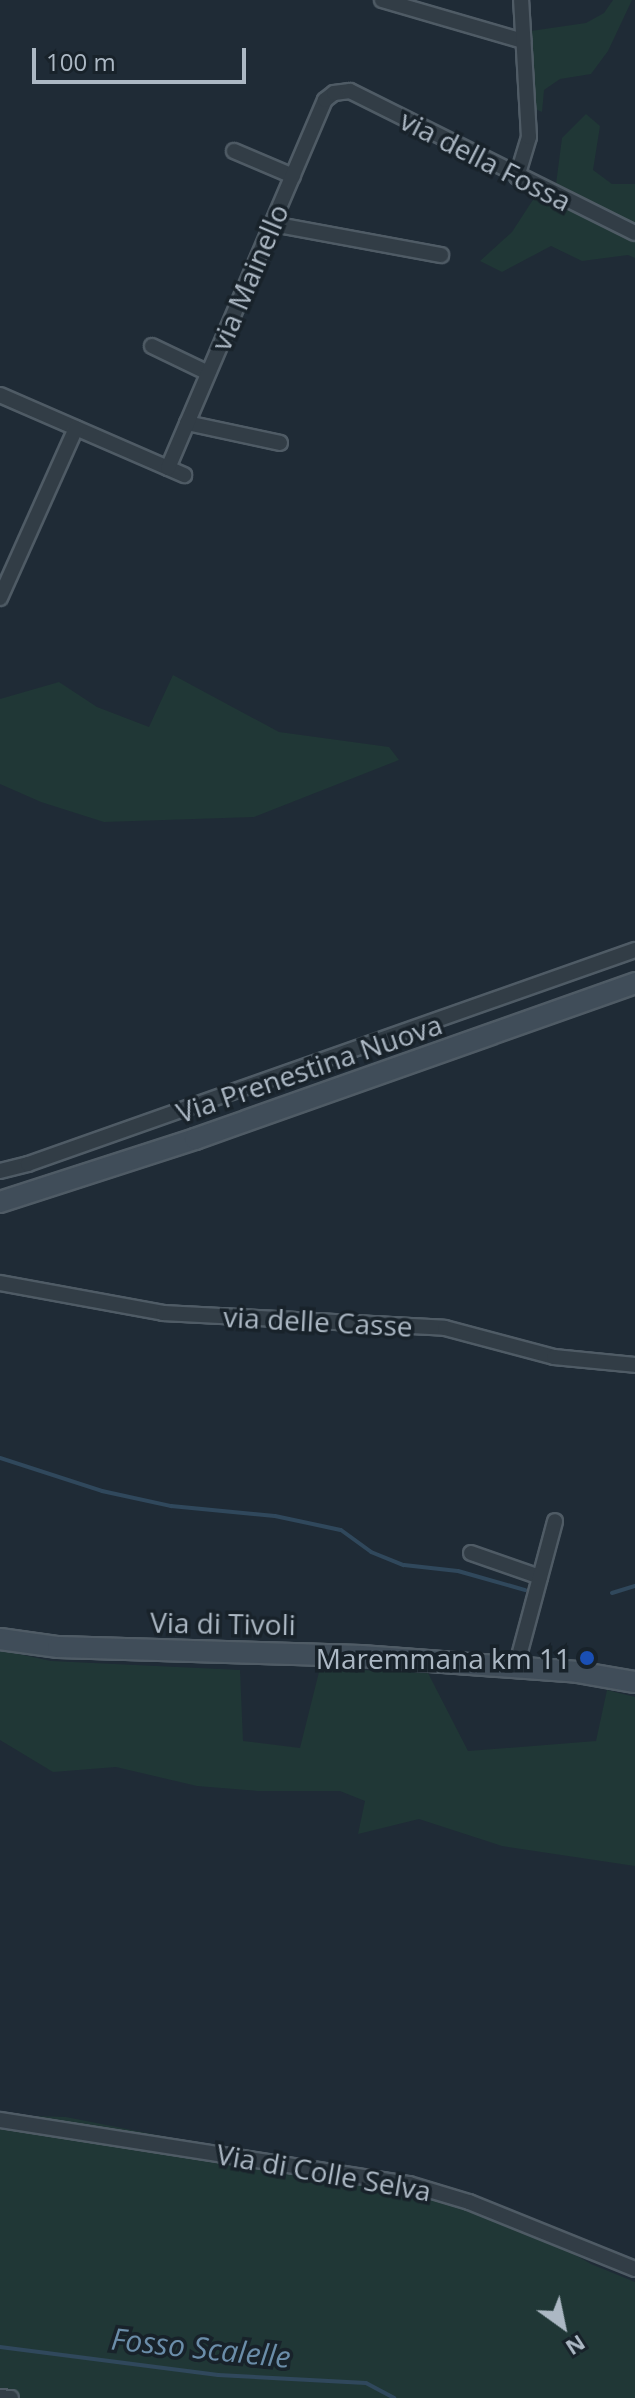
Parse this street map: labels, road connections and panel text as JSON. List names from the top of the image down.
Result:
{
  "streets": {
    "main road": ["Via Prenestina Nuova", "Via di Tivoli"],
    "street": [
      "via della Fossa",
      "via Mainello",
      "via delle Casse",
      "Via di Colle Selva"
    ]
  },
  "crossings": [
    ["via della Fossa", "via Mainello"]
  ],
  "water": ["Fosso Scalelle"],
  "places": ["Maremmana km 11"],
  "scale_bar": "100 m",
  "north": "bottom right"
}
